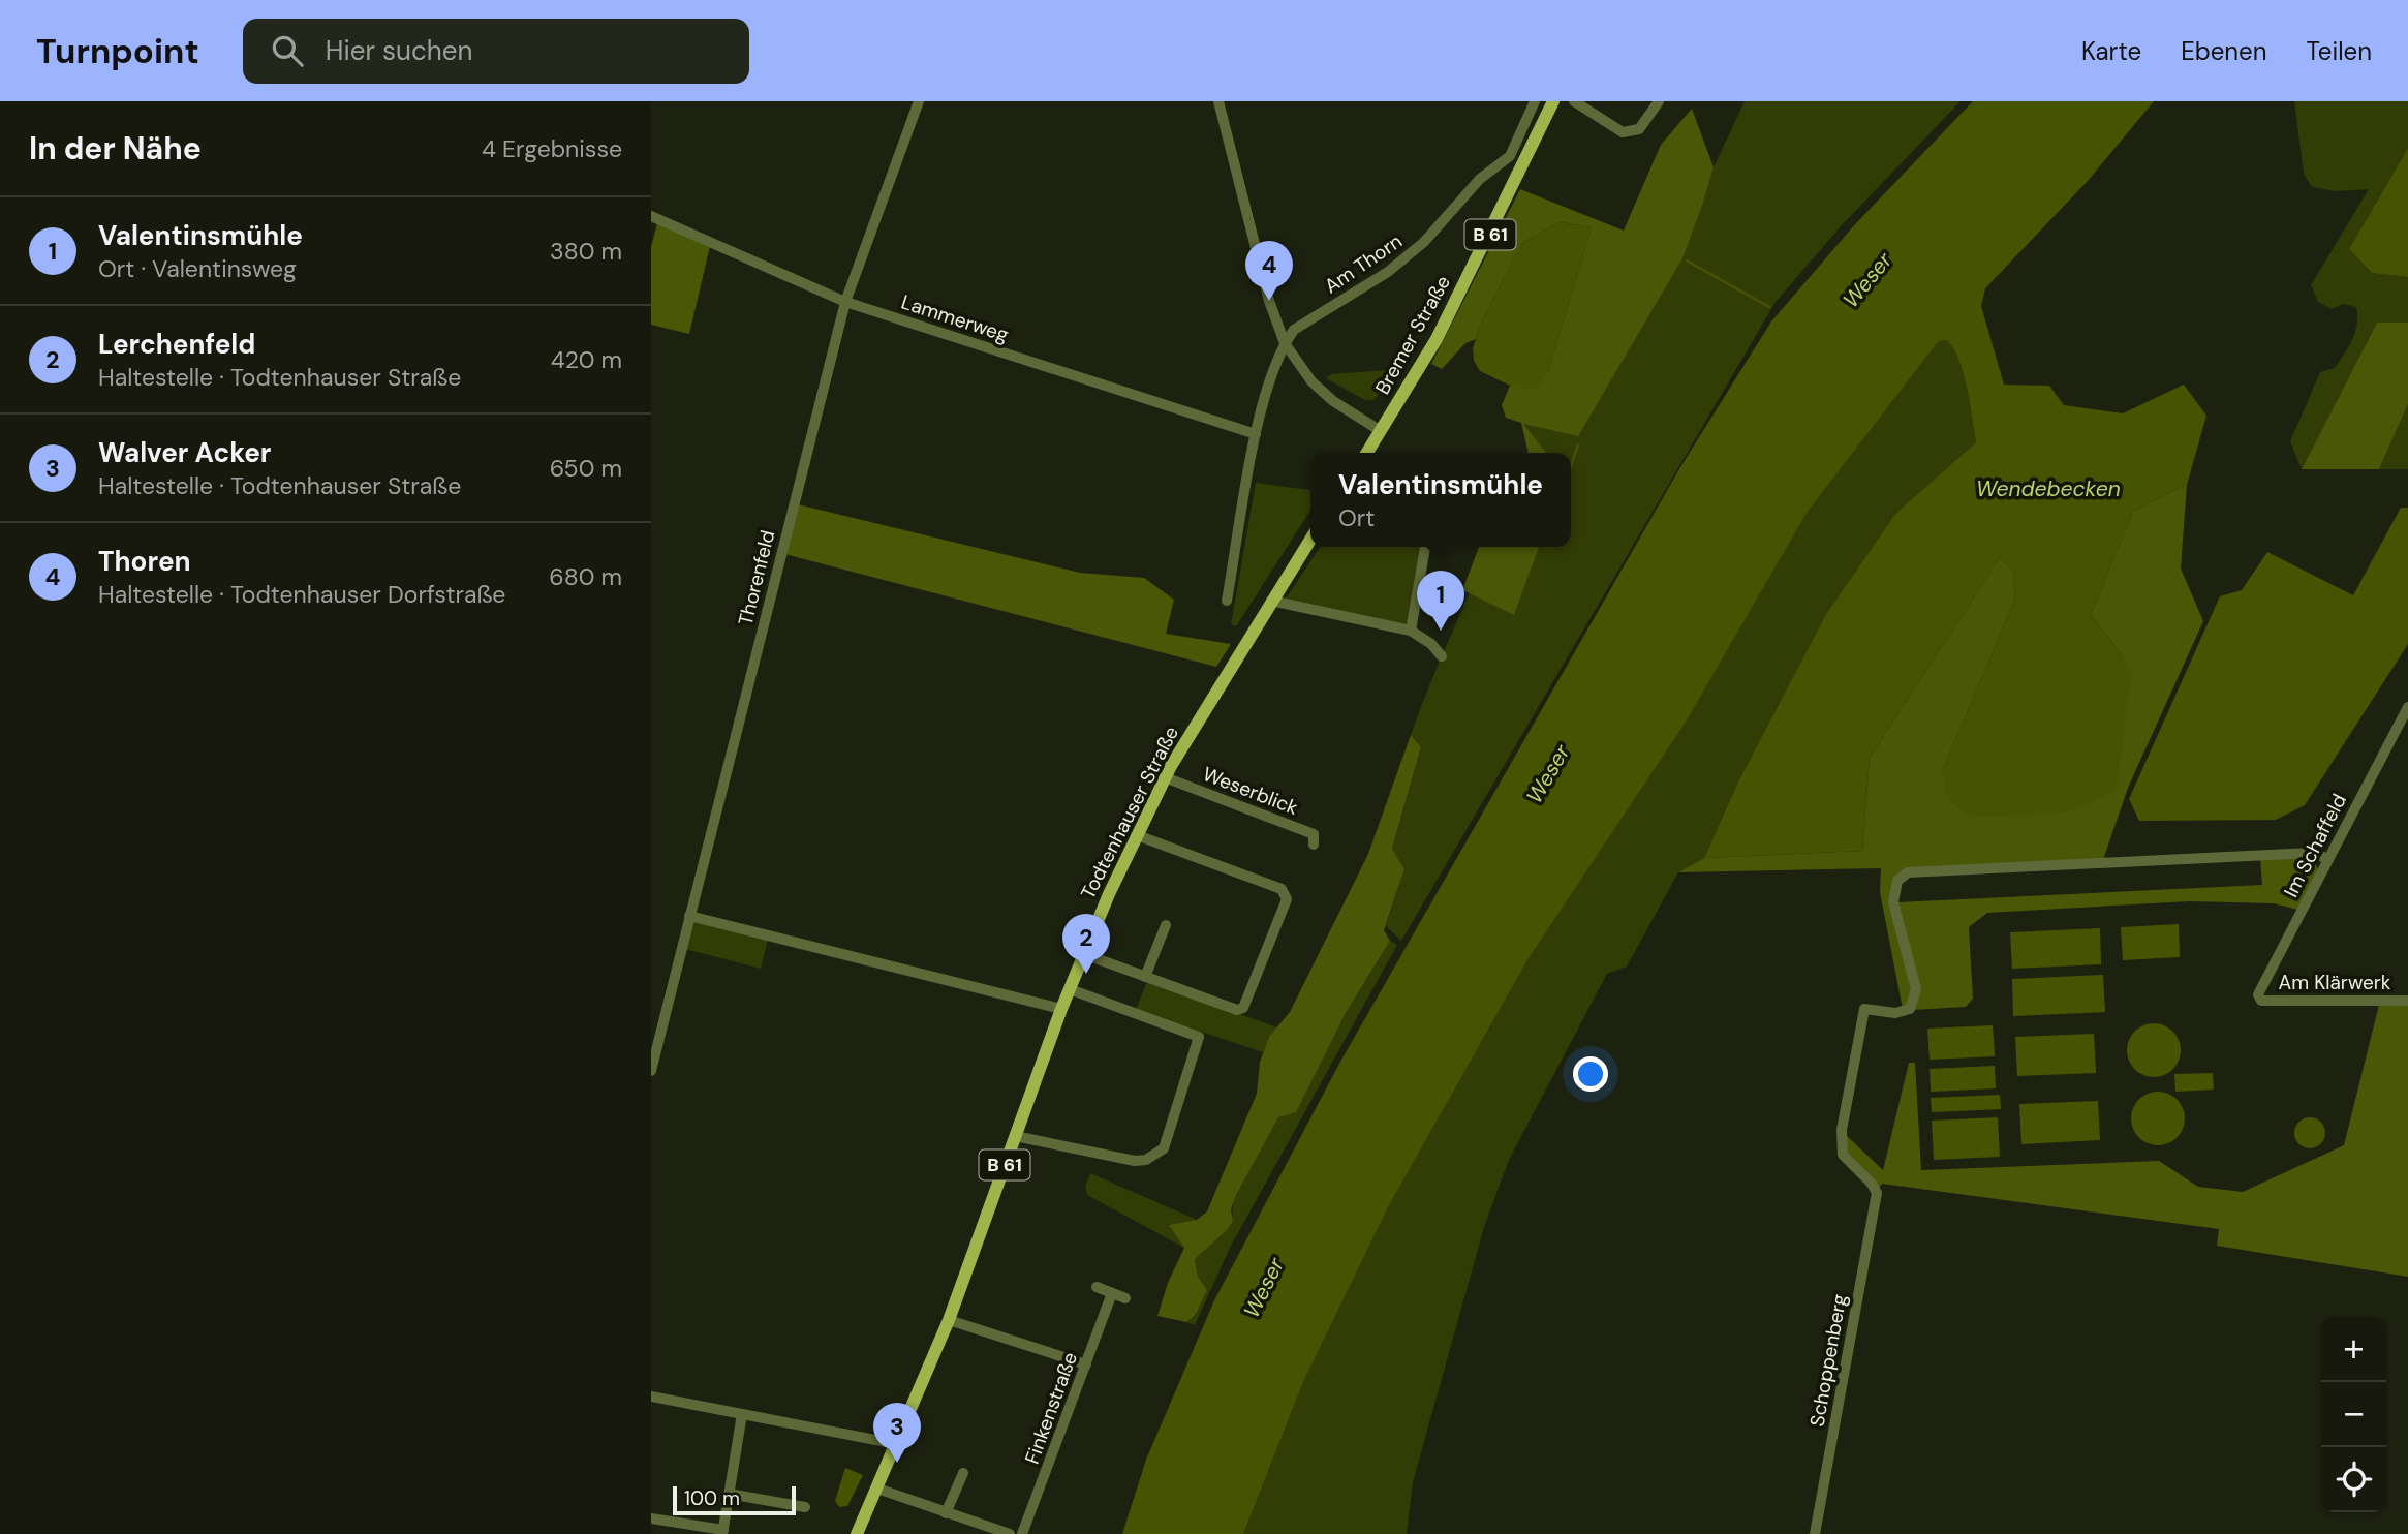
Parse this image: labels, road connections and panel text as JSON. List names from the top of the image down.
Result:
{
  "streets": {
    "main road": ["B 61", "Bremer Straße", "Todtenhauser Straße"],
    "street": [
      "Am Thorn",
      "Lammerweg",
      "Thorenfeld",
      "Weserblick",
      "Im Schaffeld",
      "Am Klärwerk",
      "Schoppenberg",
      "Finkenstraße"
    ]
  },
  "crossings": [
    ["B 61", "Bremer Straße"],
    ["Lammerweg", "Thorenfeld"],
    ["Weserblick", "Todtenhauser Straße"],
    ["Im Schaffeld", "Am Klärwerk"],
    ["Im Schaffeld", "Schoppenberg"]
  ],
  "water": ["Weser", "Wendebecken"],
  "scale_bar": "100 m",
  "page": {
    "header": "Turnpoint",
    "search": "Hier suchen",
    "nav": ["Karte", "Ebenen", "Teilen"],
    "heading": ["In der Nähe", "4 Ergebnisse"],
    "list": [
      {
        "mark": "1",
        "name": "Valentinsmühle",
        "note": "Ort · Valentinsweg",
        "value": "380 m"
      },
      {
        "mark": "2",
        "name": "Lerchenfeld",
        "note": "Haltestelle · Todtenhauser Straße",
        "value": "420 m"
      },
      {
        "mark": "3",
        "name": "Walver Acker",
        "note": "Haltestelle · Todtenhauser Straße",
        "value": "650 m"
      },
      {
        "mark": "4",
        "name": "Thoren",
        "note": "Haltestelle · Todtenhauser Dorfstraße",
        "value": "680 m"
      }
    ],
    "pins": [
      "4",
      "1",
      "2",
      "3"
    ],
    "popup": ["Valentinsmühle", "Ort"],
    "map_buttons": ["+", "−"],
    "scale": "100 m"
  }
}
